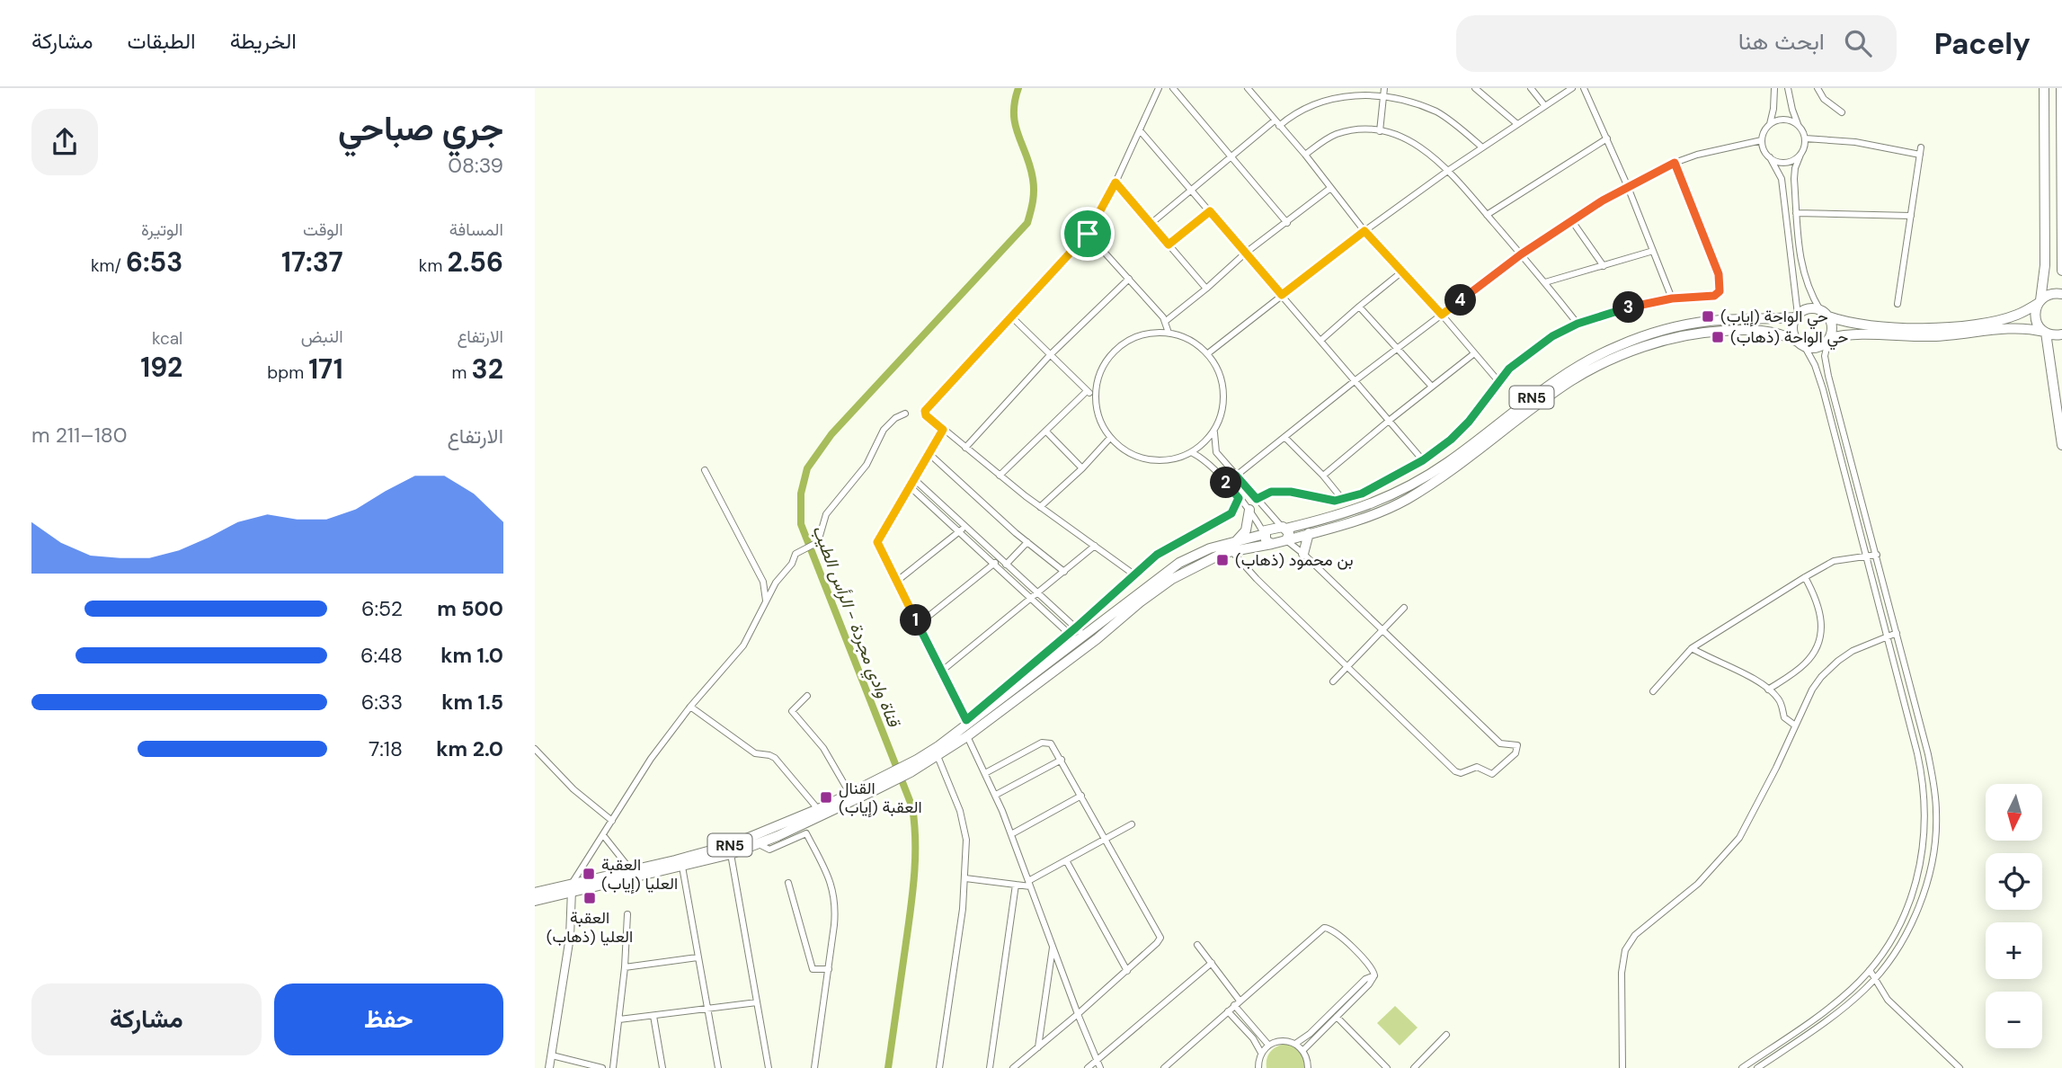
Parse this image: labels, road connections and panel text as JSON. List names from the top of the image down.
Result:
{
  "streets": {
    "highway": ["RN5"]
  },
  "water": ["قناة وادي مجردة - الرأس الطيب"],
  "places": {
    "transit": [
      "حي الواحة (إياب)",
      "حي الواحة (ذهاب)",
      "بن محمود (ذهاب)",
      "القنال العقبة (إياب)",
      "العقبة العليا (إياب)",
      "العقبة العليا (ذهاب)"
    ]
  },
  "north": "bottom",
  "page": {
    "header": "Pacely",
    "search": "ابحث هنا",
    "nav": ["الخريطة", "الطبقات", "مشاركة"],
    "heading": ["جري صباحي", "08:39"],
    "stats": [
      ["المسافة", "2.56 km"],
      ["الوقت", "17:37"],
      ["الوتيرة", "6:53 /km"],
      ["الارتفاع", "32 m"],
      ["النبض", "171 bpm"],
      ["kcal", "192"]
    ],
    "pins": [
      "4",
      "3",
      "2",
      "1"
    ],
    "chart": ["الارتفاع", "180–211 m"],
    "list": [
      {
        "name": "500 m",
        "note": "6:52"
      },
      {
        "name": "1.0 km",
        "note": "6:48"
      },
      {
        "name": "1.5 km",
        "note": "6:33"
      },
      {
        "name": "2.0 km",
        "note": "7:18"
      }
    ],
    "map_buttons": ["+", "−"],
    "buttons": ["حفظ", "مشاركة"]
  }
}
